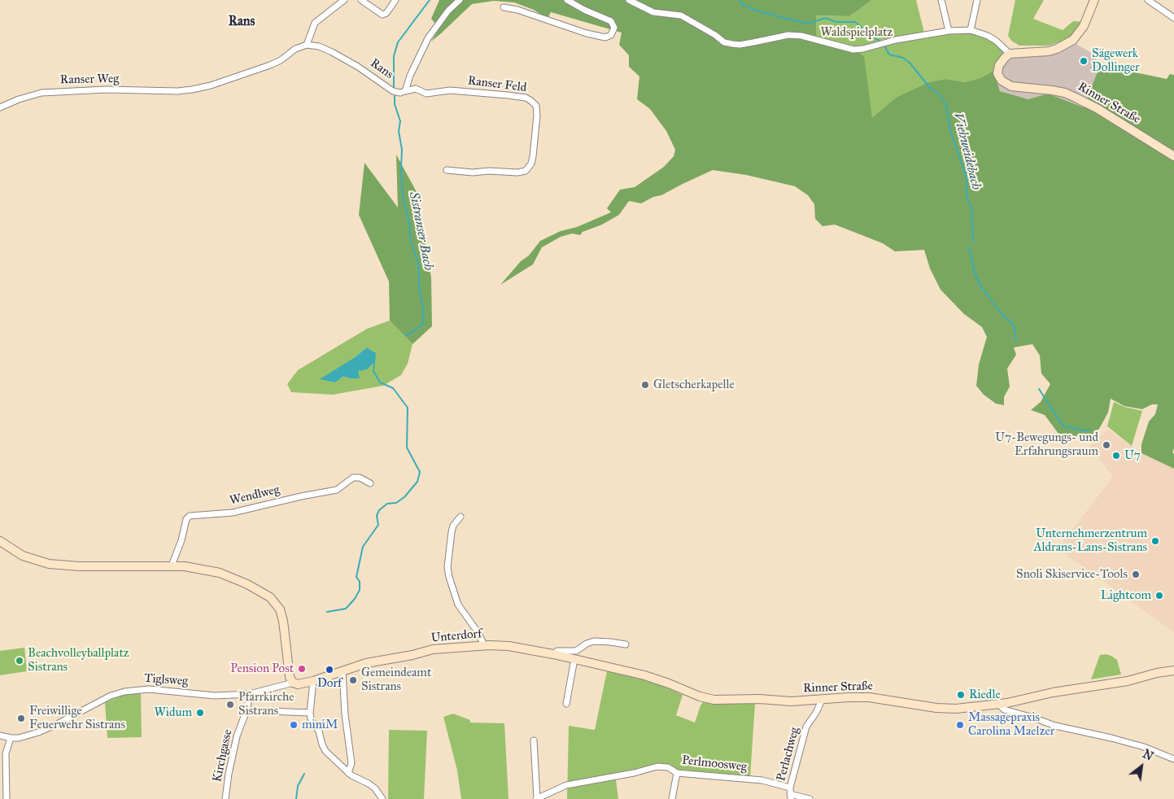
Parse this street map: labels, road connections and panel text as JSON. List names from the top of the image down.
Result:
{
  "streets": {
    "main road": ["Rinner Straße", "Unterdorf"],
    "street": [
      "Rans",
      "Ranser Weg",
      "Ranser Feld",
      "Wendlweg",
      "Tiglsweg",
      "Perlachweg",
      "Kirchgasse",
      "Perlmoosweg"
    ]
  },
  "crossings": [
    ["Rans", "Ranser Weg"],
    ["Rans", "Ranser Feld"],
    ["Rinner Straße", "Unterdorf"],
    ["Rinner Straße", "Perlachweg"],
    ["Unterdorf", "Tiglsweg"],
    ["Tiglsweg", "Kirchgasse"],
    ["Perlachweg", "Perlmoosweg"]
  ],
  "districts": ["Rans"],
  "water": ["Viehweidebach", "Sistranser Bach"],
  "parks": ["Waldspielplatz"],
  "places": [
    "Sägewerk Dollinger",
    "Gletscherkapelle",
    "U7-Bewegungs- und Erfahrungsraum",
    "U7",
    "Unternehmerzentrum Aldrans-Lans-Sistrans",
    "Snoli Skiservice-Tools",
    "Lightcom",
    "Beachvolleyballplatz Sistrans",
    "Pension Post",
    "Dorf",
    "Gemeindeamt Sistrans",
    "Riedle",
    "Pfarrkirche Sistrans",
    "Widum",
    "Freiwillige Feuerwehr Sistrans",
    "miniM",
    "Massagepraxis Carolina Maelzer"
  ],
  "north": "top right"
}
